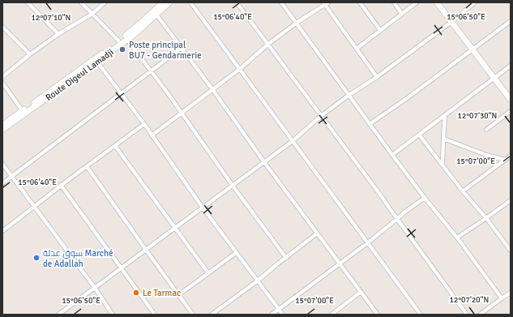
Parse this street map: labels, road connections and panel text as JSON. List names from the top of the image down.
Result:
{
  "streets": {
    "main road": ["Route Digeul Lamadji"]
  },
  "places": ["Poste principal BU7 - Gendarmerie", "سوق عدلة Marché de Adallah", "Le Tarmac"],
  "coordinates": [
    "15°06'40\"E",
    "15°06'50\"E",
    "12°07'10\"N",
    "12°07'30\"N",
    "15°07'00\"E",
    "12°07'20\"N"
  ]
}
